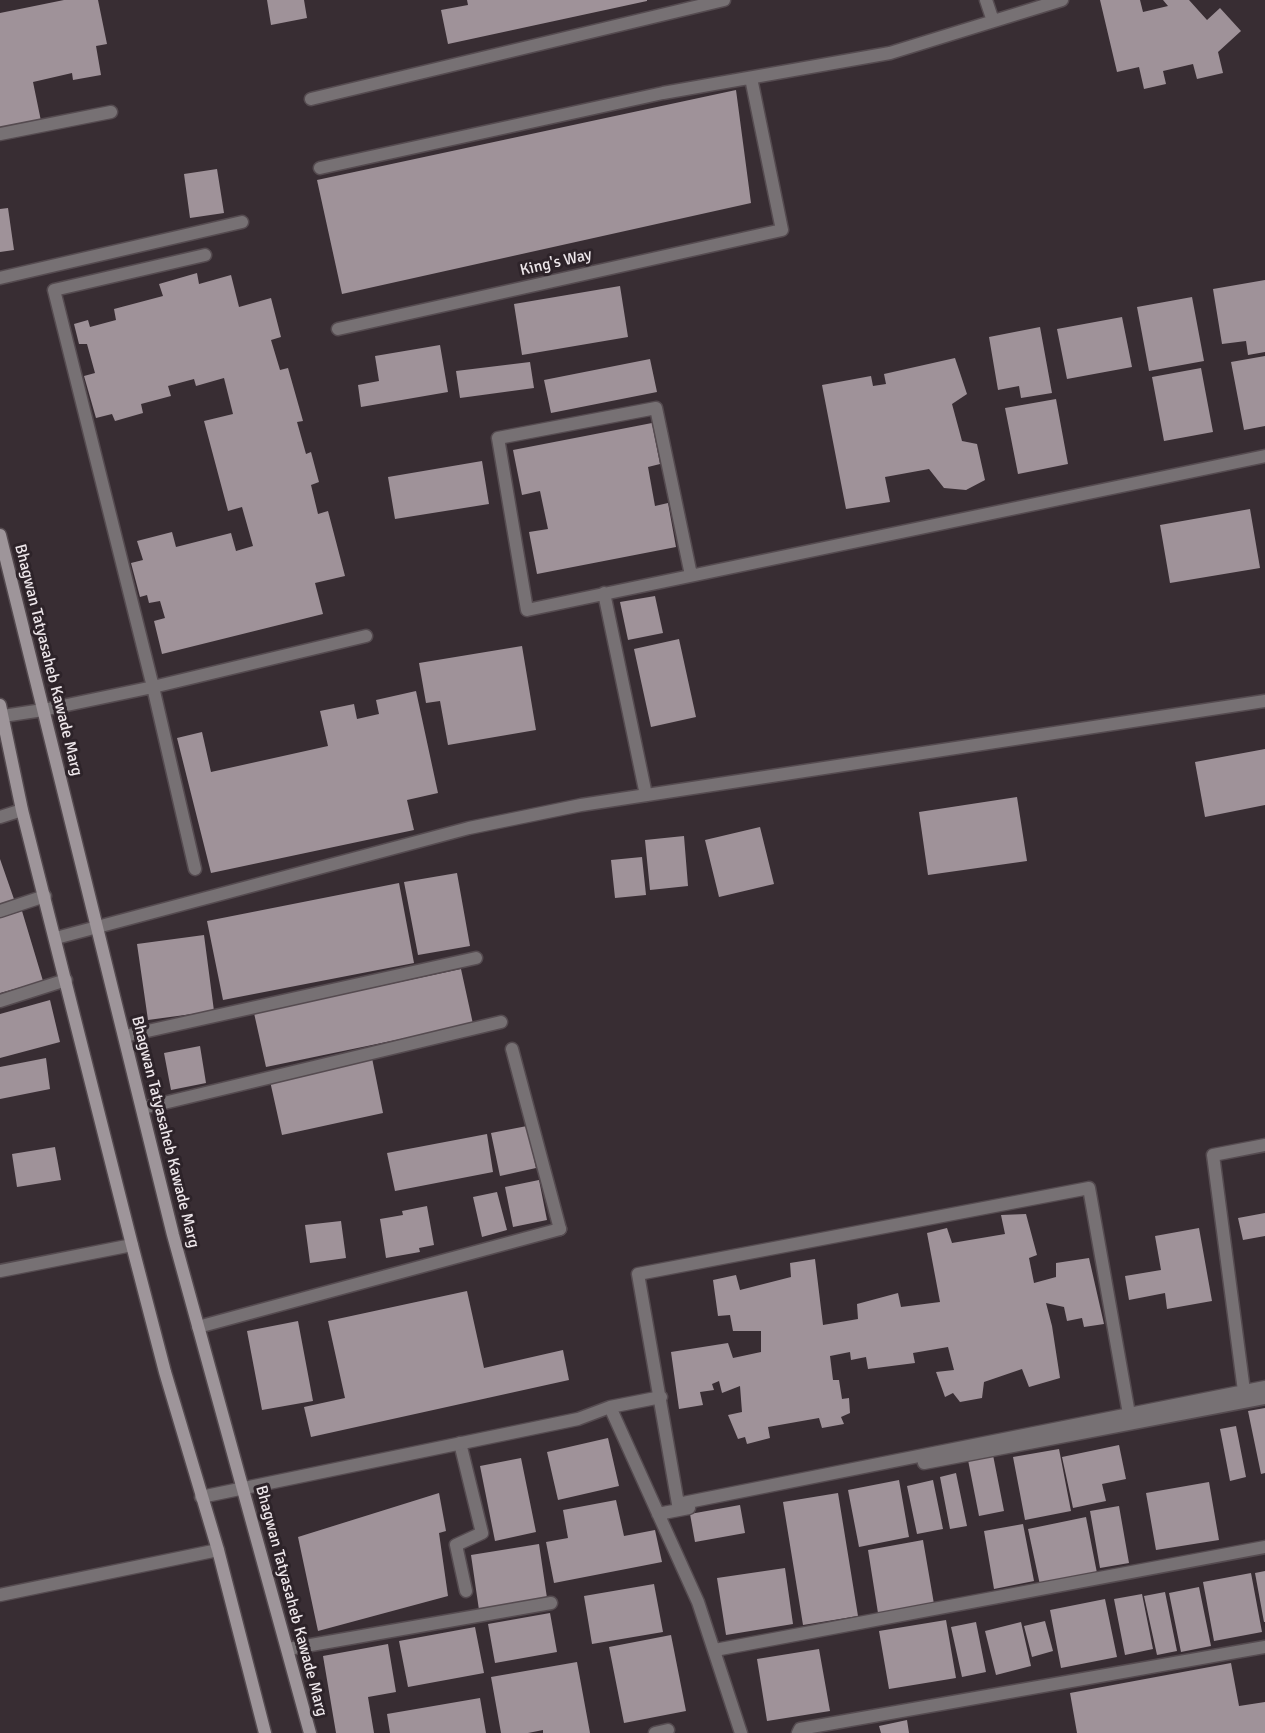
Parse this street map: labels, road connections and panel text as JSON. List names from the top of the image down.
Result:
{
  "streets": {
    "street": ["King's Way", "Bhagwan Tatyasaheb Kawade Marg"]
  }
}
